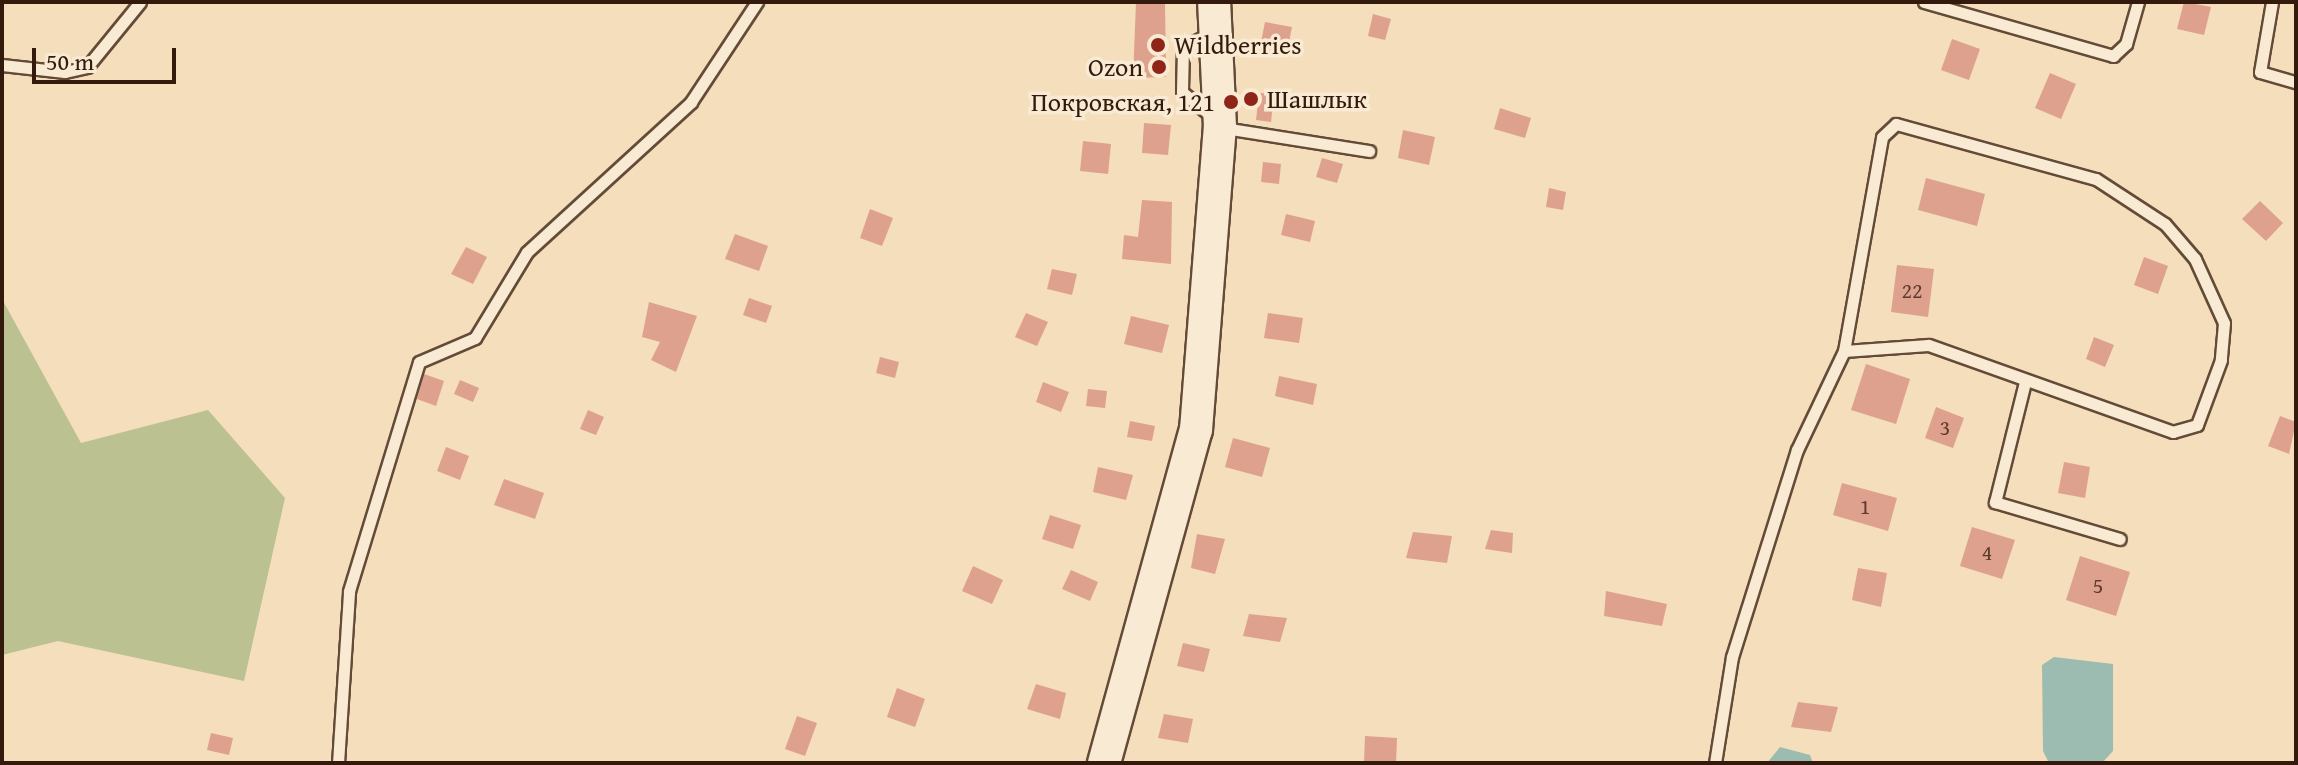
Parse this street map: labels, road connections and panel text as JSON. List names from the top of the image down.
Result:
{
  "places": [
    "Wildberries",
    "Ozon",
    "Шашлык",
    "Покровская, 121"
  ],
  "house_numbers": [
    "22",
    "3",
    "1",
    "4",
    "5"
  ],
  "scale_bar": "50 m"
}
